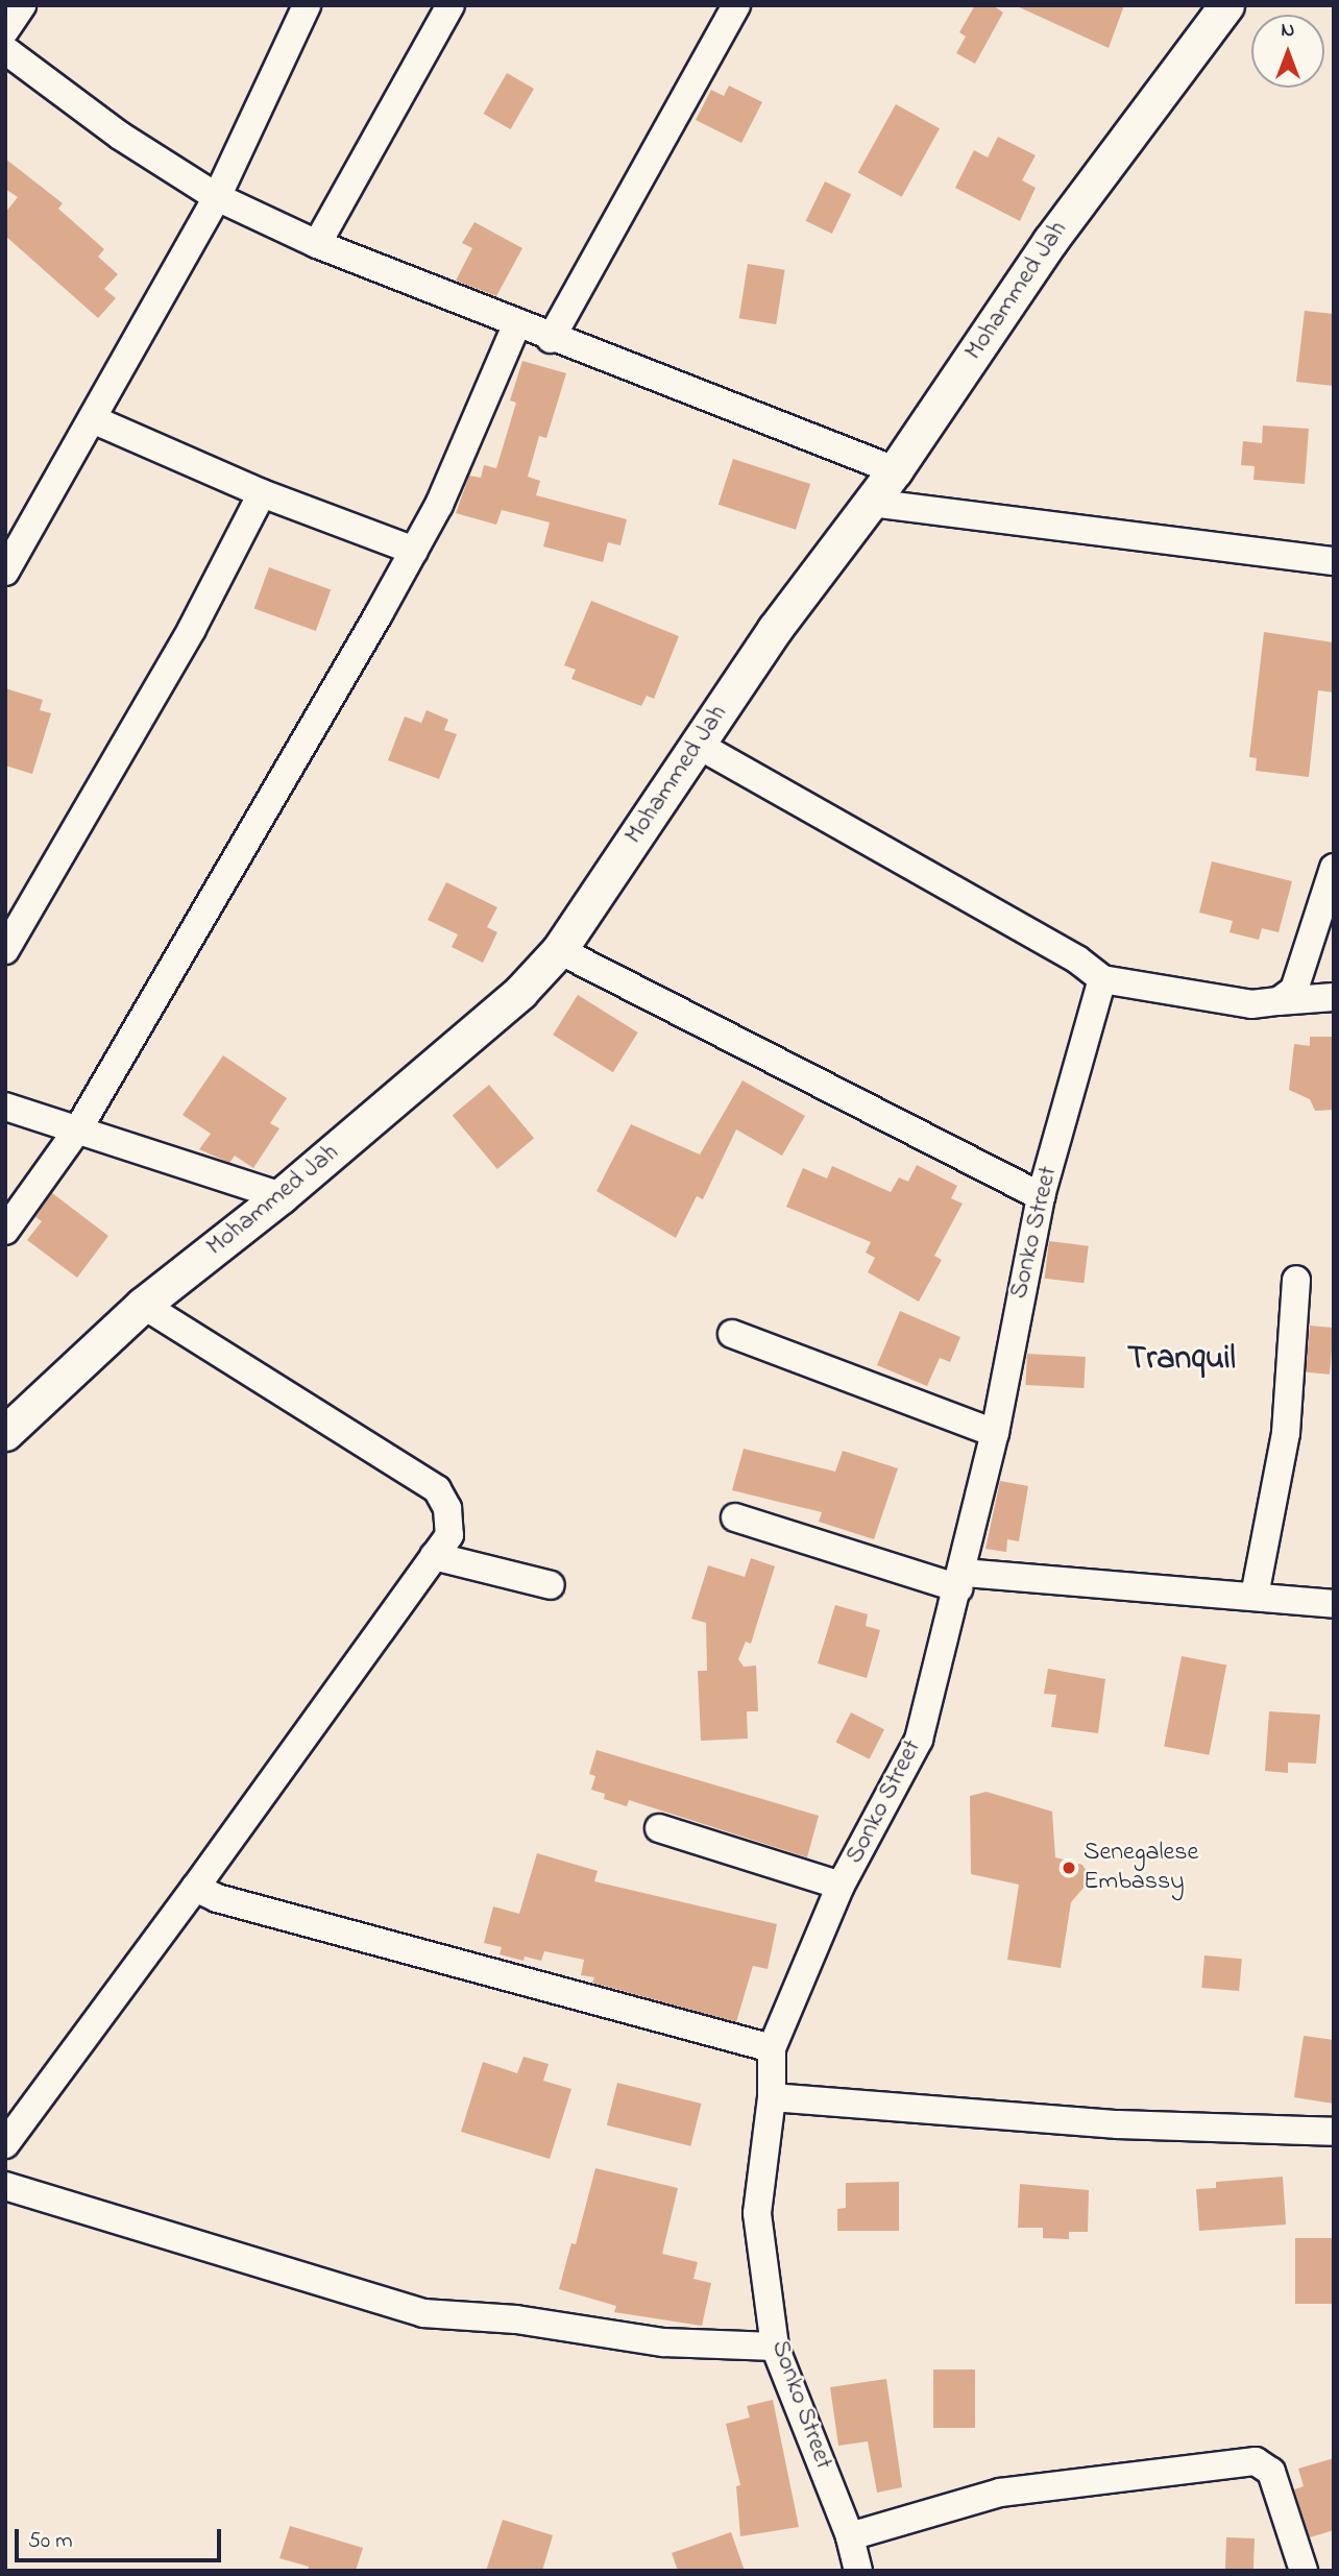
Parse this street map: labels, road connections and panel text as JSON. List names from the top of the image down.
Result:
{
  "streets": {
    "street": ["Mohammed Jah", "Sonko Street"]
  },
  "districts": ["Tranquil"],
  "places": ["Senegalese Embassy"],
  "scale_bar": "50 m",
  "north": "top"
}
